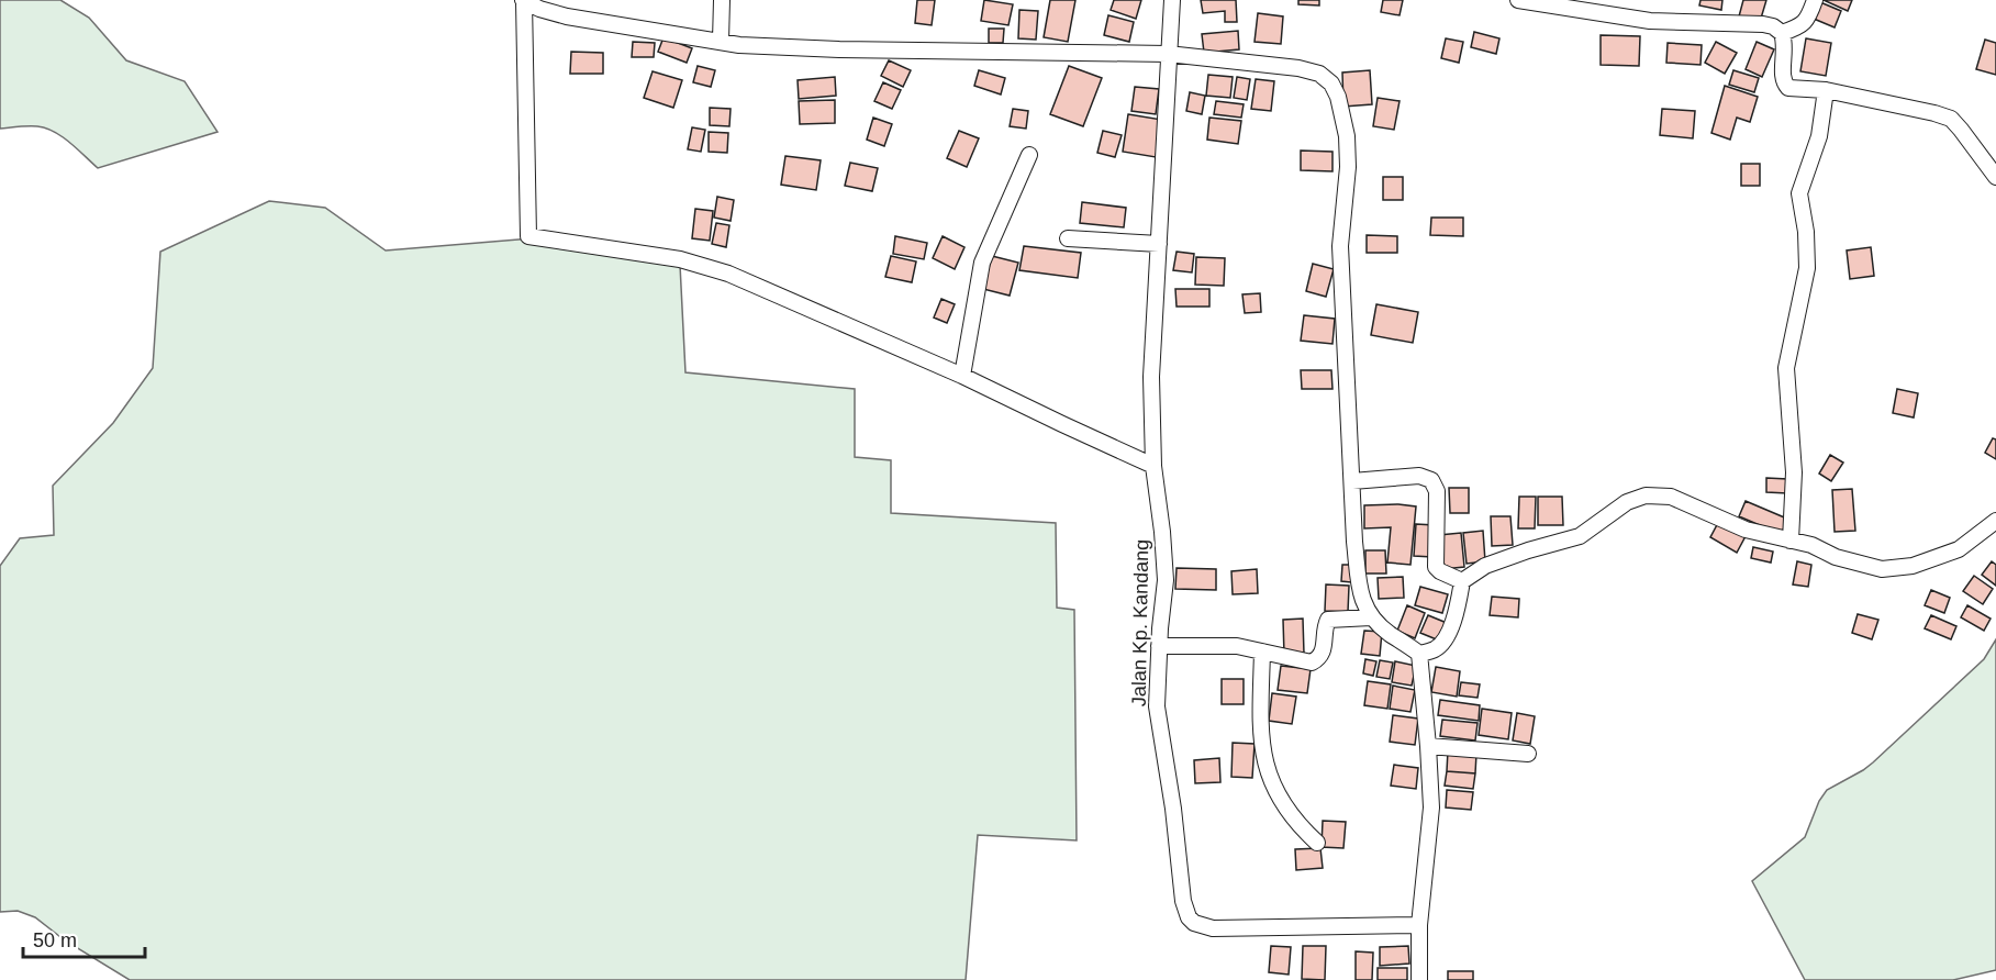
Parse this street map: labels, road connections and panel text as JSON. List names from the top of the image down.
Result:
{
  "streets": {
    "street": ["Jalan Kp. Kandang"]
  },
  "scale_bar": "50 m"
}
